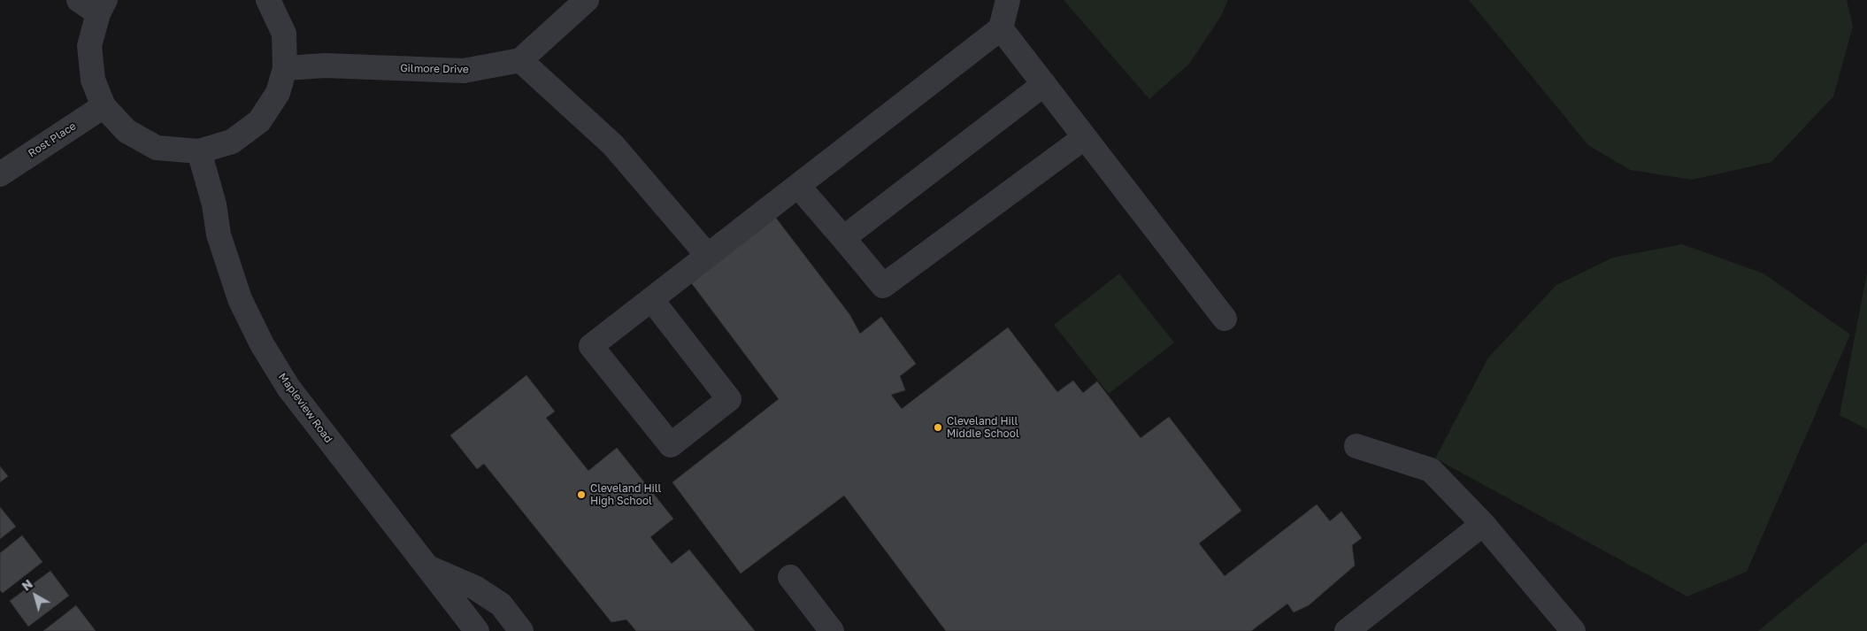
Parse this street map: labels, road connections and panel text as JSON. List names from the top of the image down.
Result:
{
  "streets": {
    "street": ["Gilmore Drive", "Rost Place", "Mapleview Road"]
  },
  "places": ["Cleveland Hill Middle School", "Cleveland Hill High School"],
  "north": "top left"
}
